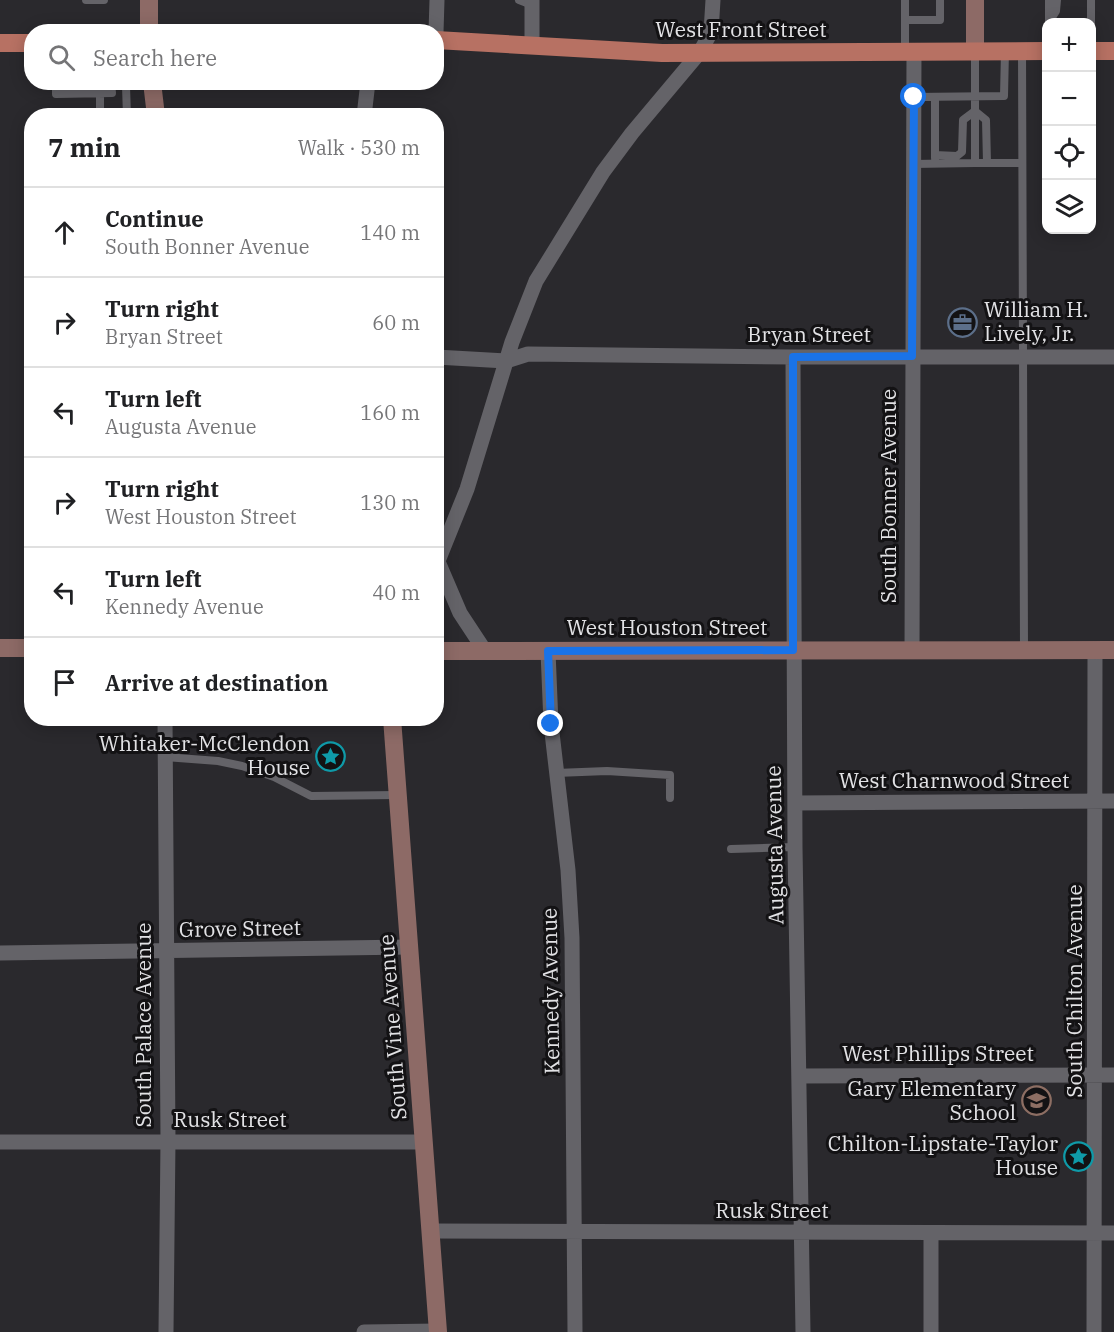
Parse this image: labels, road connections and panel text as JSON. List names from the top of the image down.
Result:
{
  "streets": {
    "main road": ["West Front Street"],
    "street": [
      "Bryan Street",
      "South Bonner Avenue",
      "West Houston Street",
      "West Charnwood Street",
      "Augusta Avenue",
      "Grove Street",
      "Kennedy Avenue",
      "South Chilton Avenue",
      "South Palace Avenue",
      "South Vine Avenue",
      "West Phillips Street",
      "Rusk Street"
    ]
  },
  "crossings": [
    ["West Front Street", "South Bonner Avenue"],
    ["Bryan Street", "South Bonner Avenue"],
    ["Bryan Street", "Augusta Avenue"],
    ["South Bonner Avenue", "West Houston Street"],
    ["West Houston Street", "Augusta Avenue"],
    ["West Houston Street", "Kennedy Avenue"],
    ["West Houston Street", "South Chilton Avenue"],
    ["West Charnwood Street", "Augusta Avenue"],
    ["West Charnwood Street", "South Chilton Avenue"],
    ["Augusta Avenue", "West Phillips Street"],
    ["Augusta Avenue", "Rusk Street"],
    ["Grove Street", "South Palace Avenue"],
    ["Grove Street", "South Vine Avenue"],
    ["Kennedy Avenue", "Rusk Street"],
    ["South Chilton Avenue", "West Phillips Street"],
    ["South Chilton Avenue", "Rusk Street"],
    ["South Palace Avenue", "Rusk Street"],
    ["South Vine Avenue", "Rusk Street"]
  ],
  "places": {
    "office": ["William H. Lively, Jr."],
    "place": ["Whitaker-McClendon House", "Chilton-Lipstate-Taylor House"],
    "school or university": ["Gary Elementary School"]
  },
  "page": {
    "map_buttons": ["+", "−"],
    "search": "Search here",
    "heading": ["7 min", "Walk · 530 m"],
    "list": [
      ["Continue", "South Bonner Avenue", "140 m"],
      ["Turn right", "Bryan Street", "60 m"],
      ["Turn left", "Augusta Avenue", "160 m"],
      ["Turn right", "West Houston Street", "130 m"],
      ["Turn left", "Kennedy Avenue", "40 m"],
      "Arrive at destination"
    ]
  }
}
